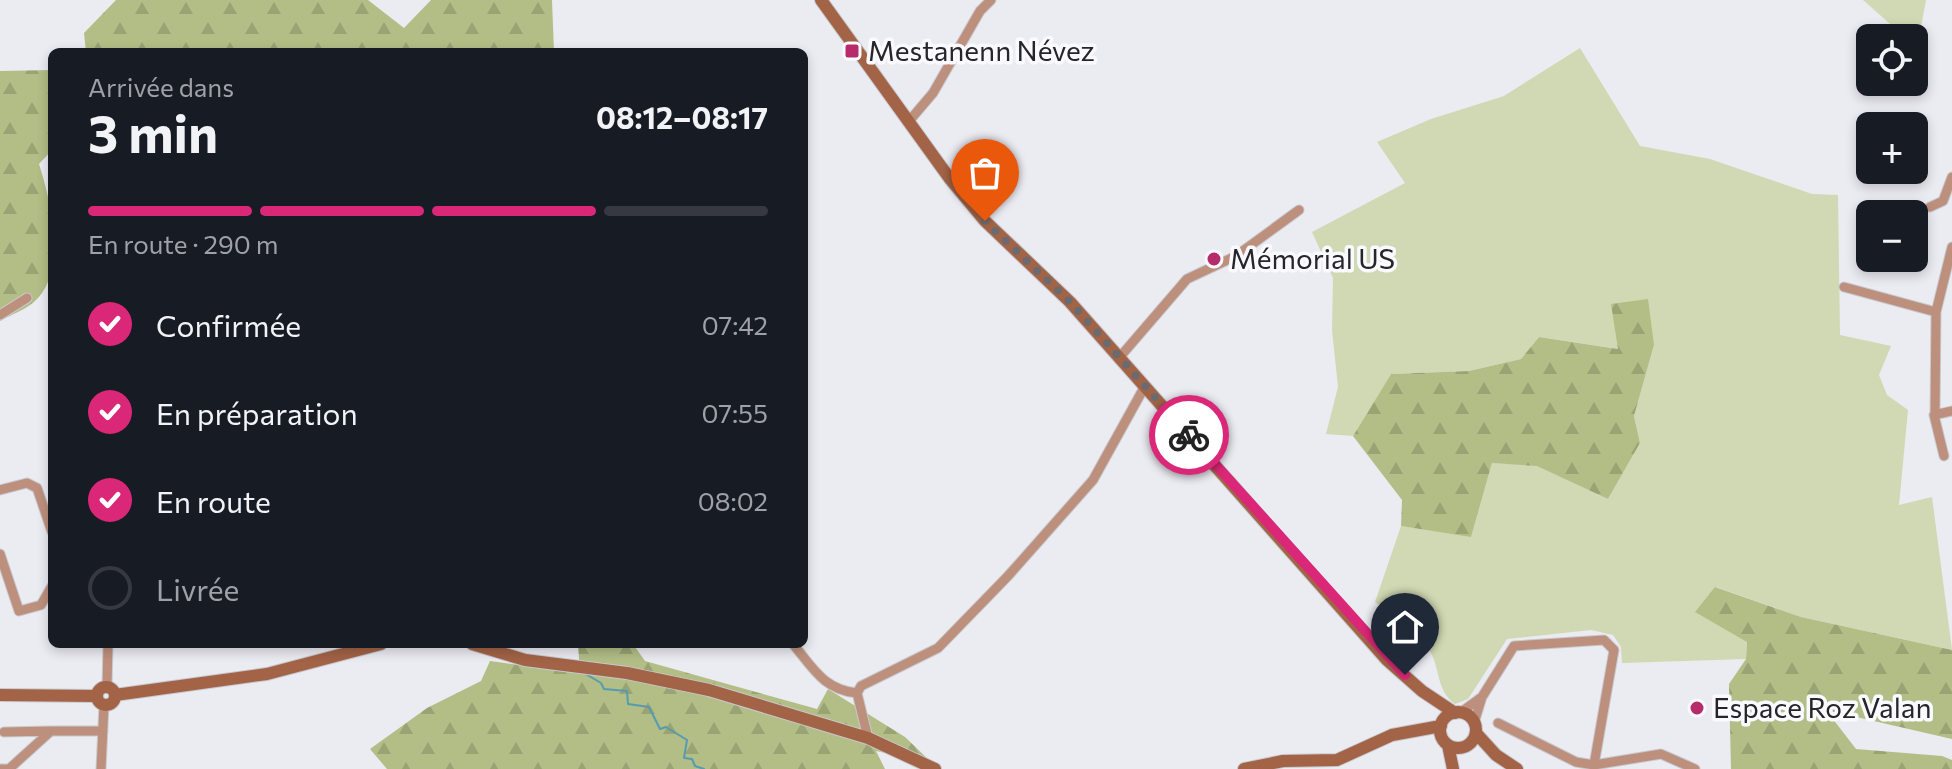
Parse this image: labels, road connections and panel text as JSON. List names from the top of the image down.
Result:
{
  "places": {
    "transit": ["Mestanenn Névez"],
    "other": ["Mémorial US", "Espace Roz Valan"]
  },
  "page": {
    "map_buttons": ["+", "−"],
    "heading": ["3 min", "Arrivée dans", "08:12–08:17"],
    "bar": "En route · 290 m",
    "list": [
      ["Confirmée", "07:42"],
      ["En préparation", "07:55"],
      ["En route", "08:02"],
      "Livrée"
    ]
  }
}
